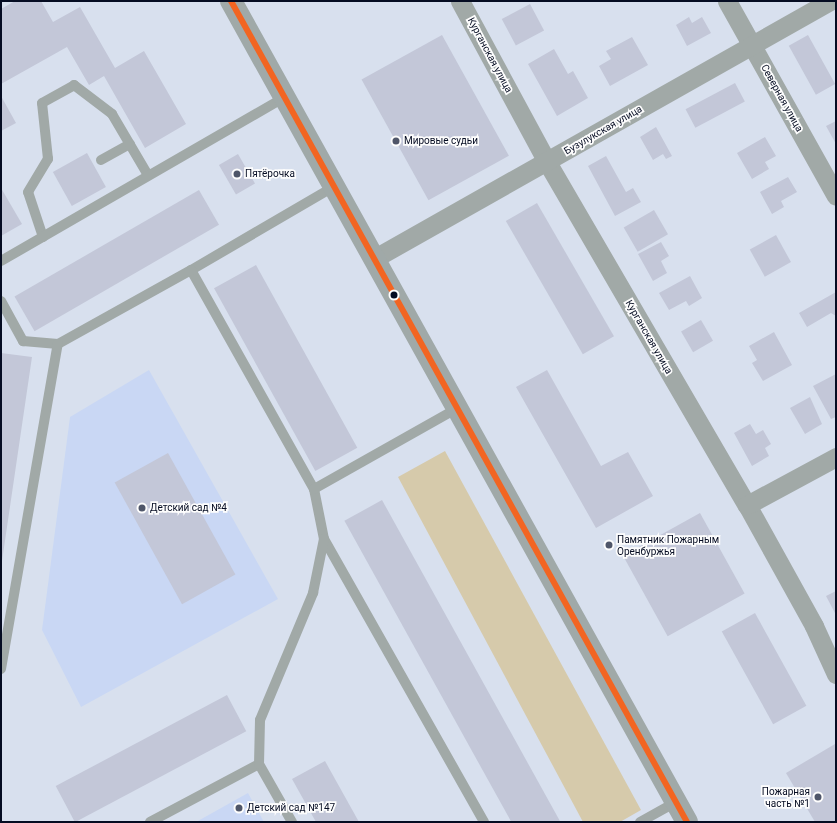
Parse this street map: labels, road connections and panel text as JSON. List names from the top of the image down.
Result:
{
  "streets": {
    "street": ["Курганская улица", "Северная улица", "Бузулукская улица"]
  },
  "crossings": [
    ["Курганская улица", "Бузулукская улица"],
    ["Северная улица", "Бузулукская улица"]
  ],
  "places": [
    "Мировые судьи",
    "Пятёрочка",
    "Детский сад №4",
    "Памятник Пожарным Оренбуржья",
    "Пожарная часть №1",
    "Детский сад №147"
  ]
}
